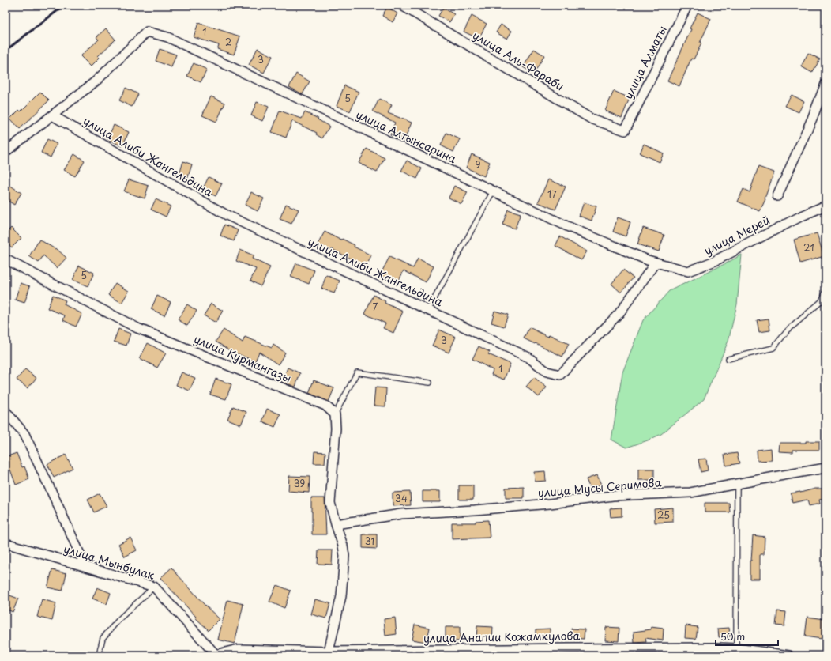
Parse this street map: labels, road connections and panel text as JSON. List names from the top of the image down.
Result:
{
  "streets": {
    "street": [
      "улица Аль-Фараби",
      "улица Алматы",
      "улица Алтынсарина",
      "улица Алиби Жангельдина",
      "улица Мерей",
      "улица Курмангазы",
      "улица Мусы Серимова",
      "улица Мынбулак",
      "улица Анапии Кожамкулова"
    ]
  },
  "crossings": [
    ["улица Аль-Фараби", "улица Алматы"],
    ["улица Алтынсарина", "улица Алиби Жангельдина"],
    ["улица Алтынсарина", "улица Мерей"],
    ["улица Алиби Жангельдина", "улица Мерей"],
    ["улица Мынбулак", "улица Анапии Кожамкулова"]
  ],
  "house_numbers": [
    "1",
    "2",
    "3",
    "5",
    "9",
    "17",
    "21",
    "5",
    "7",
    "3",
    "1",
    "39",
    "34",
    "25",
    "31"
  ],
  "scale_bar": "50 m"
}
